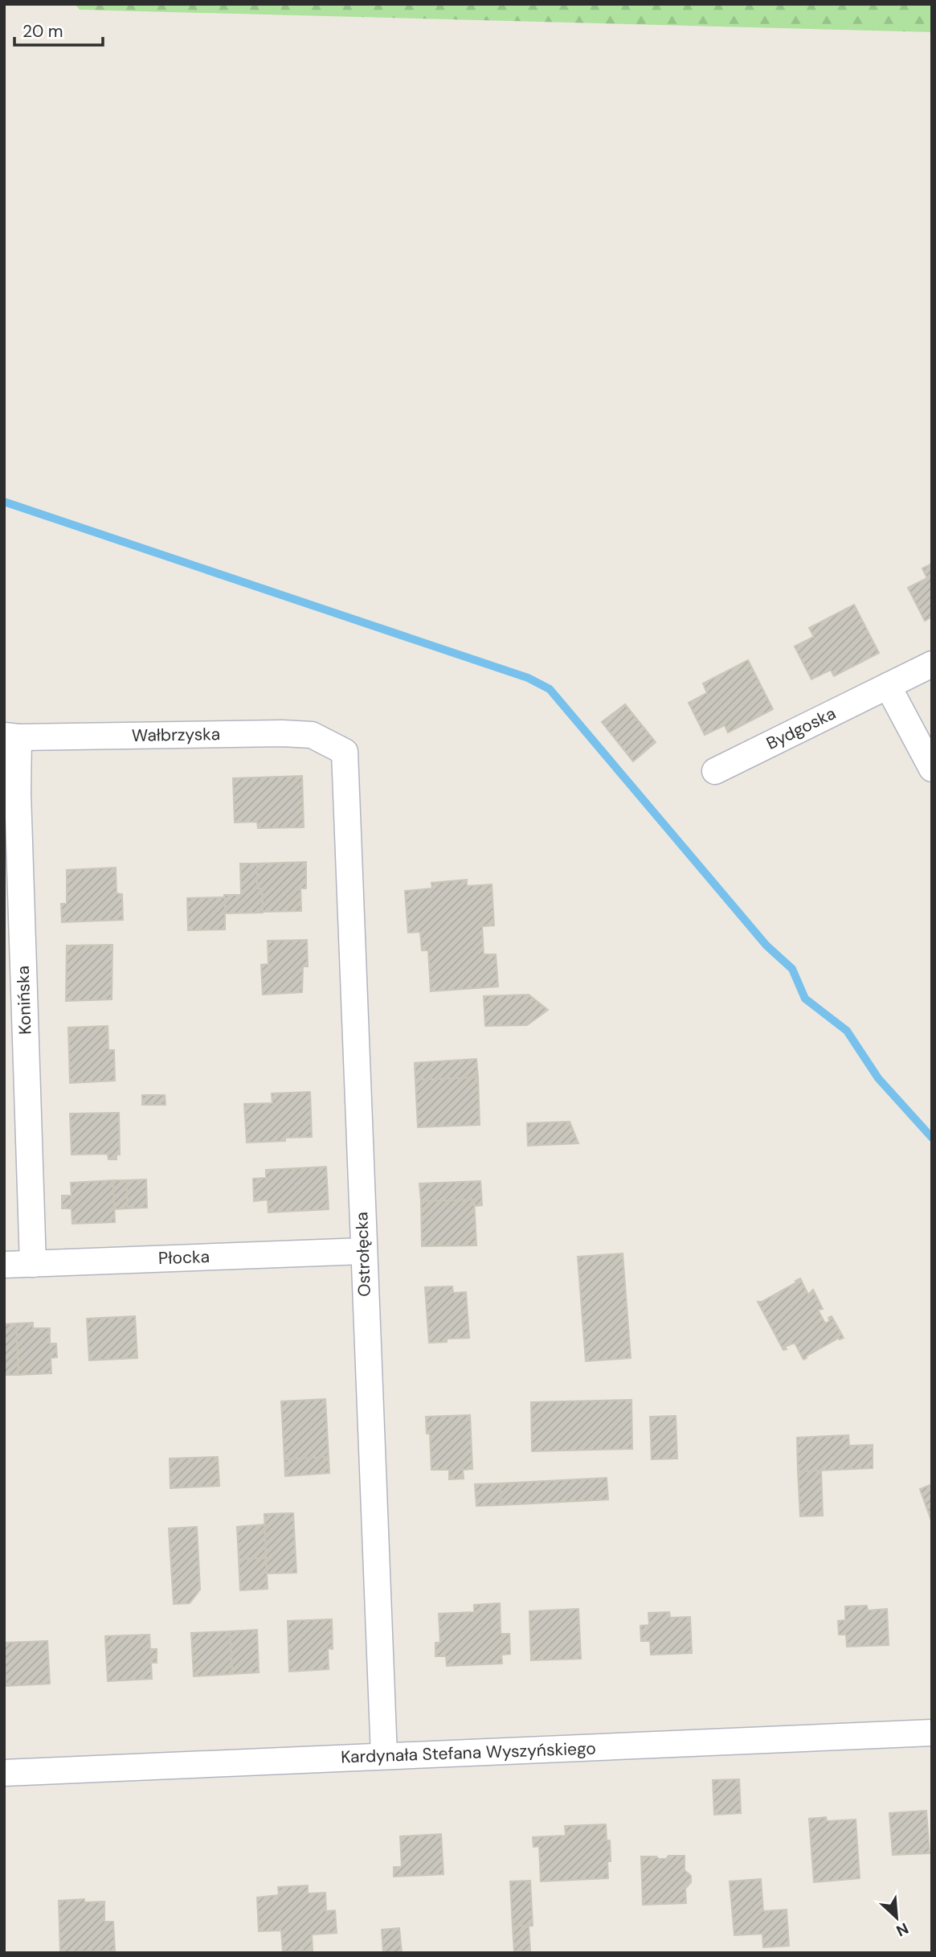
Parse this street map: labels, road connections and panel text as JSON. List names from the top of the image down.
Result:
{
  "streets": {
    "street": [
      "Bydgoska",
      "Wałbrzyska",
      "Konińska",
      "Ostrołęcka",
      "Płocka",
      "Kardynała Stefana Wyszyńskiego"
    ]
  },
  "crossings": [
    ["Wałbrzyska", "Konińska"],
    ["Wałbrzyska", "Ostrołęcka"],
    ["Konińska", "Płocka"],
    ["Ostrołęcka", "Płocka"],
    ["Ostrołęcka", "Kardynała Stefana Wyszyńskiego"]
  ],
  "scale_bar": "20 m",
  "north": "bottom right"
}
